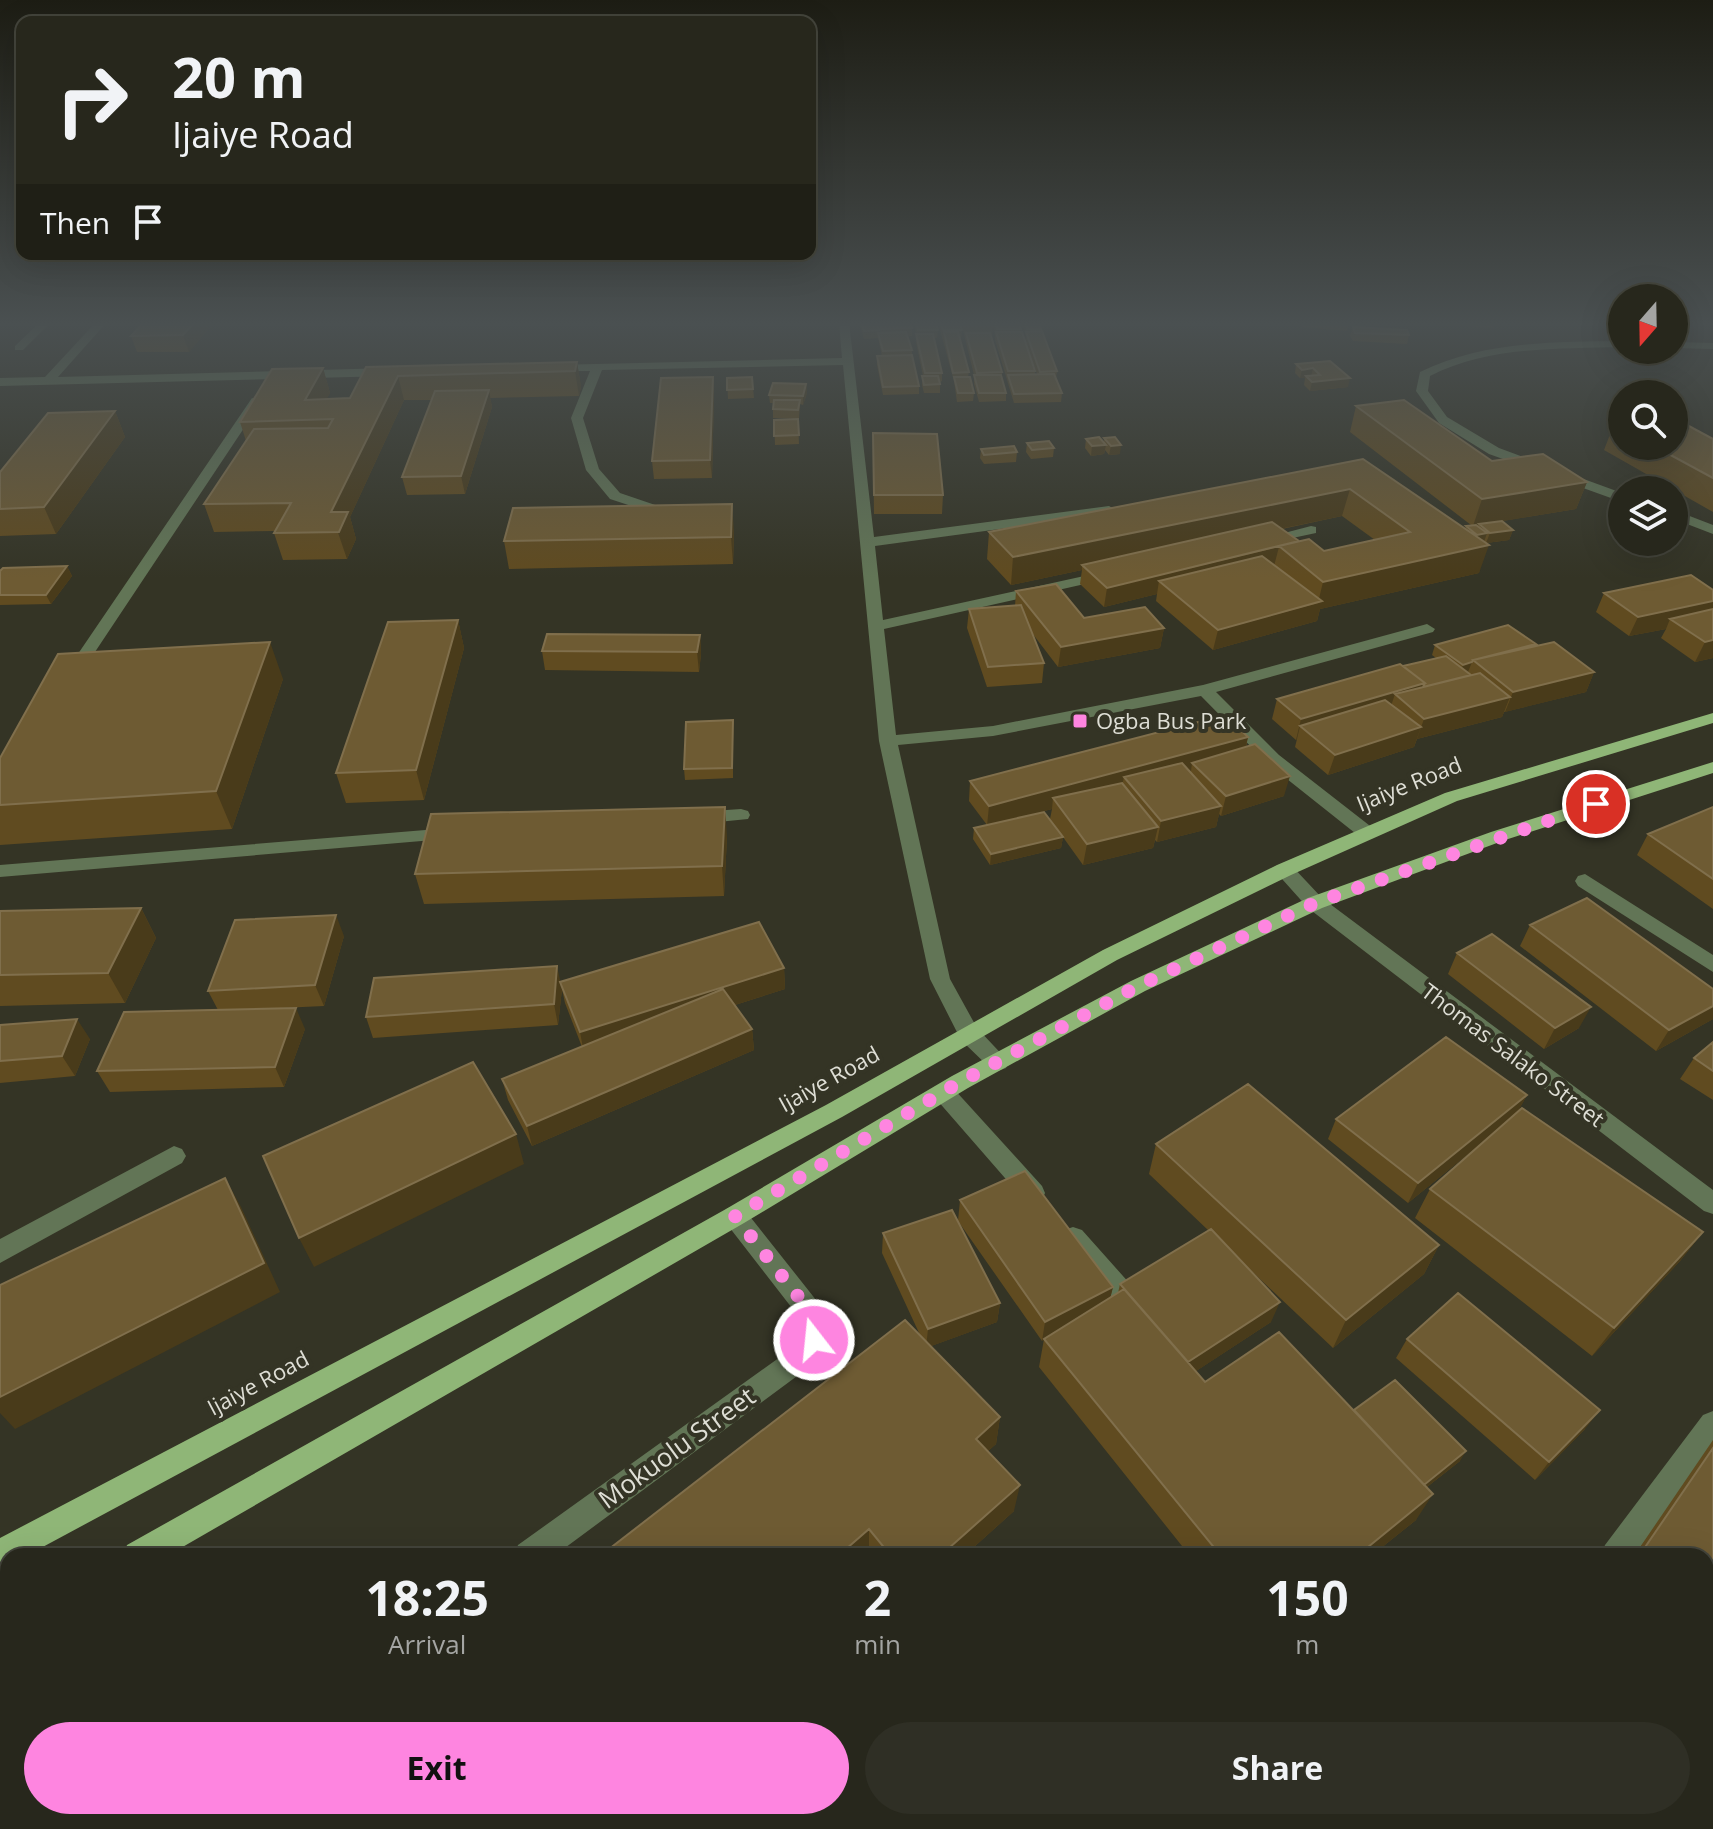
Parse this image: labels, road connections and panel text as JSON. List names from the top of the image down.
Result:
{
  "streets": {
    "main road": ["Ijaiye Road"],
    "street": ["Thomas Salako Street", "Mokuolu Street"]
  },
  "crossings": [
    ["Ijaiye Road", "Thomas Salako Street"]
  ],
  "places": {
    "transit": ["Ogba Bus Park"]
  },
  "north": "bottom",
  "page": {
    "turn": ["20 m", "Ijaiye Road"],
    "then": "Then",
    "eta": [
      "18:25",
      "Arrival",
      "2",
      "min",
      "150",
      "m"
    ],
    "buttons": ["Exit", "Share"]
  }
}
